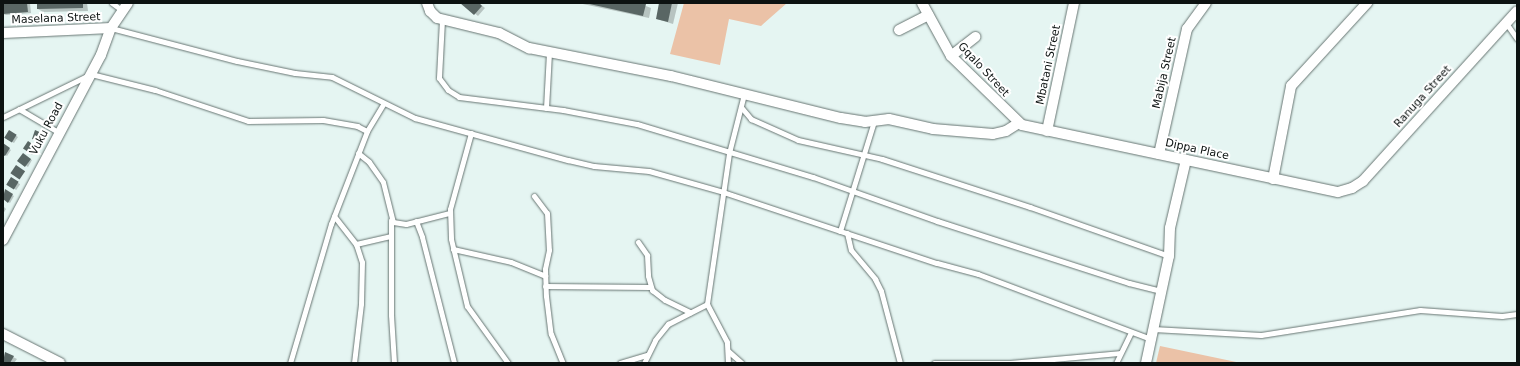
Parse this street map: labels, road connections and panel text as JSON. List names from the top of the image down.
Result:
{
  "streets": {
    "street": [
      "Maselana Street",
      "Mbatani Street",
      "Gqalo Street",
      "Mabija Street",
      "Ranuga Street",
      "Vuku Road",
      "Dippa Place"
    ]
  },
  "crossings": [
    ["Maselana Street", "Vuku Road"],
    ["Mbatani Street", "Gqalo Street"],
    ["Mbatani Street", "Dippa Place"],
    ["Gqalo Street", "Dippa Place"],
    ["Mabija Street", "Dippa Place"],
    ["Ranuga Street", "Dippa Place"]
  ]
}
